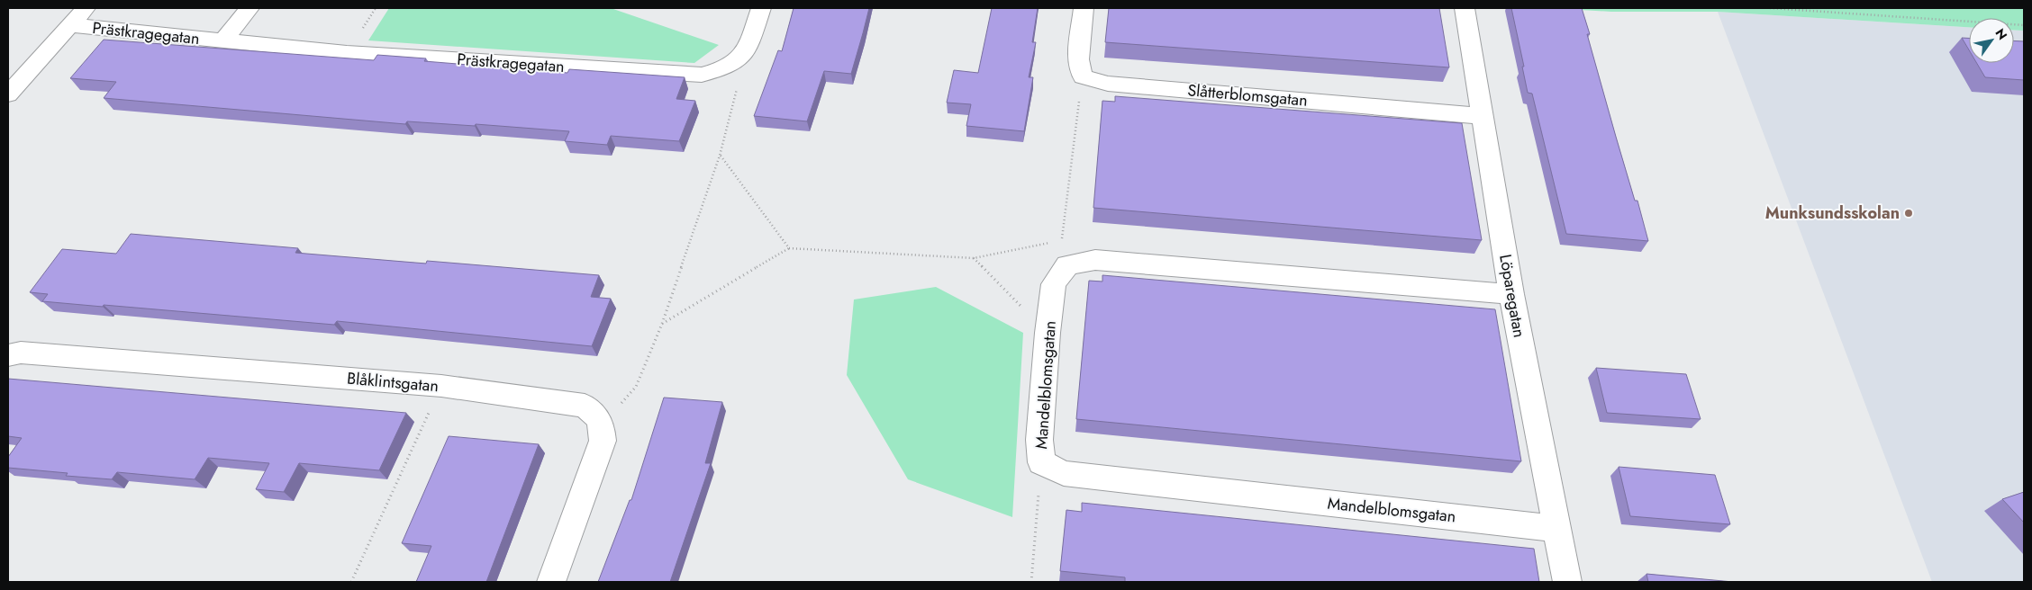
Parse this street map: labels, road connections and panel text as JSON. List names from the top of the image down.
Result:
{
  "streets": {
    "street": [
      "Prästkragegatan",
      "Slåtterblomsgatan",
      "Löparegatan",
      "Blåklintsgatan",
      "Mandelblomsgatan"
    ]
  },
  "crossings": [
    ["Slåtterblomsgatan", "Löparegatan"],
    ["Löparegatan", "Mandelblomsgatan"]
  ],
  "places": ["Munksundsskolan"],
  "north": "top right"
}
